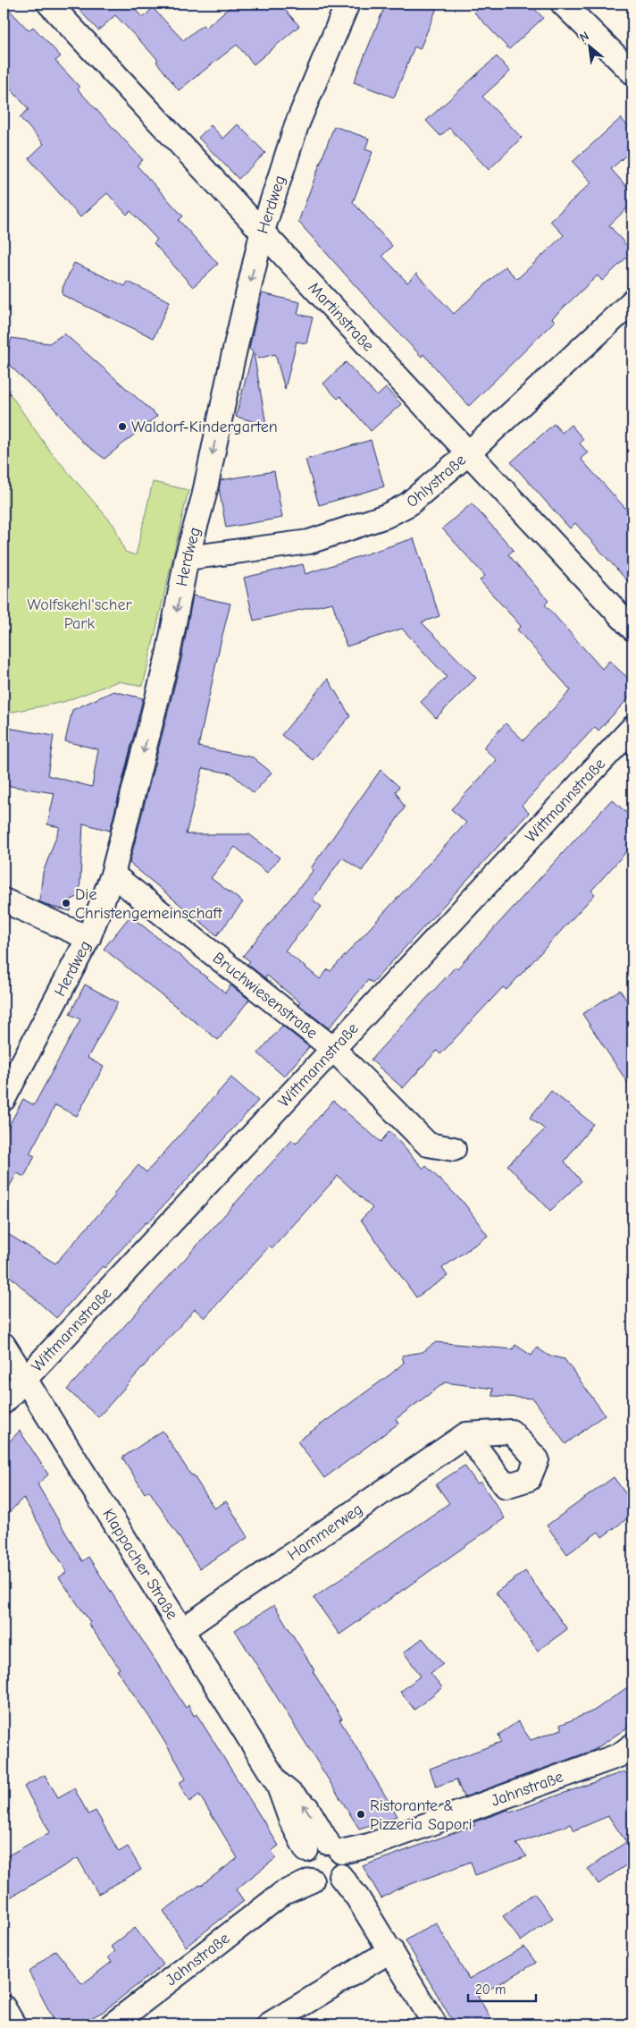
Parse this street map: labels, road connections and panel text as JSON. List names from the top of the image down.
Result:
{
  "streets": {
    "street": [
      "Herdweg",
      "Martinstraße",
      "Ohlystraße",
      "Wittmannstraße",
      "Bruchwiesenstraße",
      "Hammerweg",
      "Klappacher Straße",
      "Jahnstraße"
    ]
  },
  "crossings": [
    ["Herdweg", "Martinstraße"],
    ["Herdweg", "Ohlystraße"],
    ["Herdweg", "Bruchwiesenstraße"],
    ["Martinstraße", "Ohlystraße"],
    ["Wittmannstraße", "Bruchwiesenstraße"],
    ["Wittmannstraße", "Klappacher Straße"],
    ["Hammerweg", "Klappacher Straße"],
    ["Klappacher Straße", "Jahnstraße"]
  ],
  "one_way": ["Herdweg"],
  "parks": ["Wolfskehl'scher Park"],
  "places": ["Waldorf-Kindergarten", "Die Christengemeinschaft", "Ristorante & Pizzeria Sapori"],
  "scale_bar": "20 m",
  "north": "top left"
}
